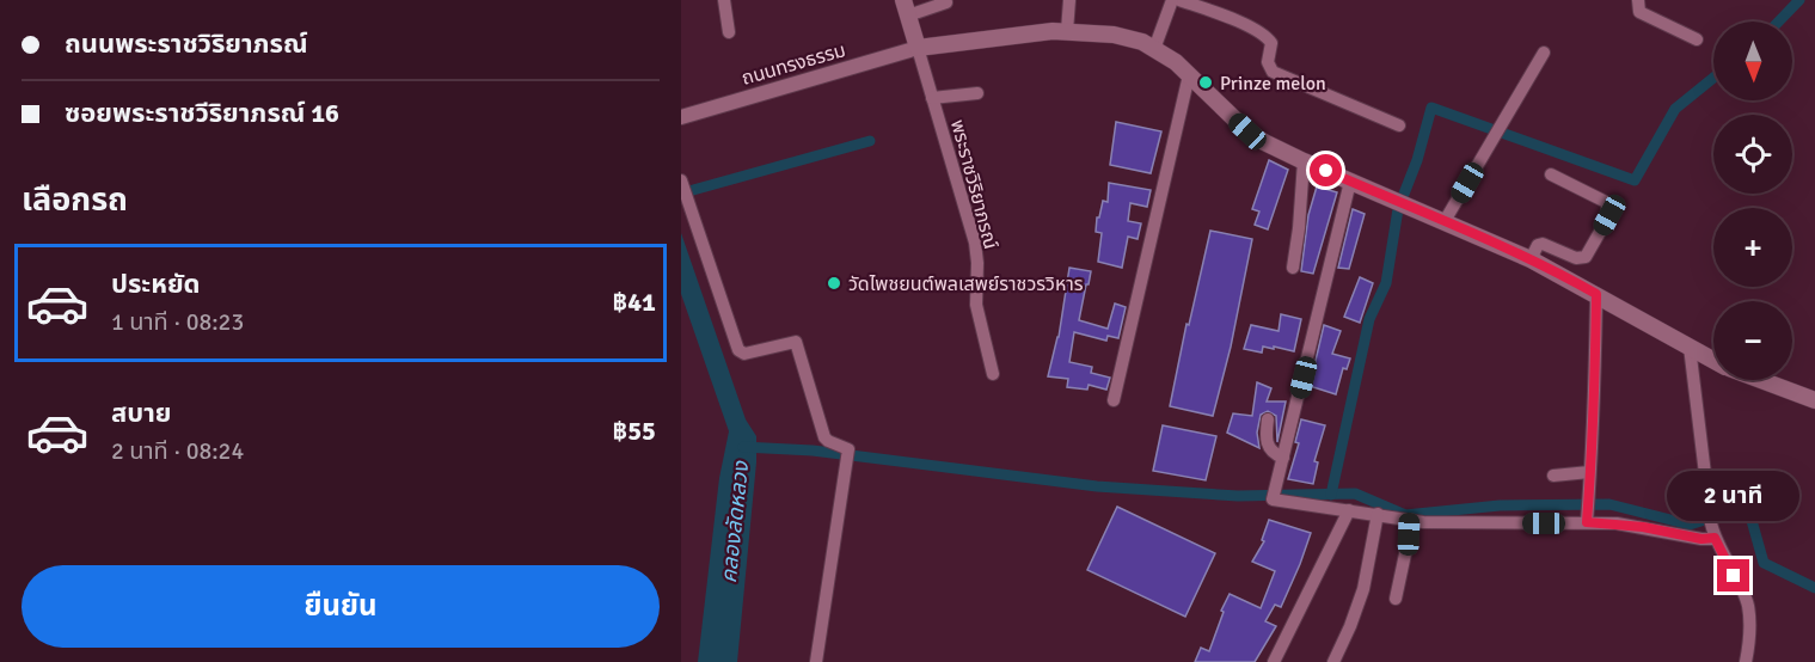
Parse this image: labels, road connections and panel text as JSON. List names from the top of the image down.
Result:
{
  "streets": {
    "street": ["ถนนทรงธรรม", "พระราชวิริยาภรณ์"]
  },
  "crossings": [
    ["ถนนทรงธรรม", "พระราชวิริยาภรณ์"]
  ],
  "water": ["คลองลัดหลวง"],
  "places": ["Prinze melon", "วัดไพชยนต์พลเสพย์ราชวรวิหาร"],
  "north": "bottom",
  "page": {
    "banner": ["ถนนพระราชวิริยาภรณ์", "ซอยพระราชวีริยาภรณ์ 16"],
    "map_buttons": ["+", "−"],
    "heading": "เลือกรถ",
    "list": [
      {
        "name": "ประหยัด",
        "note": "1 นาที · 08:23",
        "value": "฿41"
      },
      {
        "name": "สบาย",
        "note": "2 นาที · 08:24",
        "value": "฿55"
      }
    ],
    "bubble": "2 นาที",
    "buttons": "ยืนยัน"
  }
}
